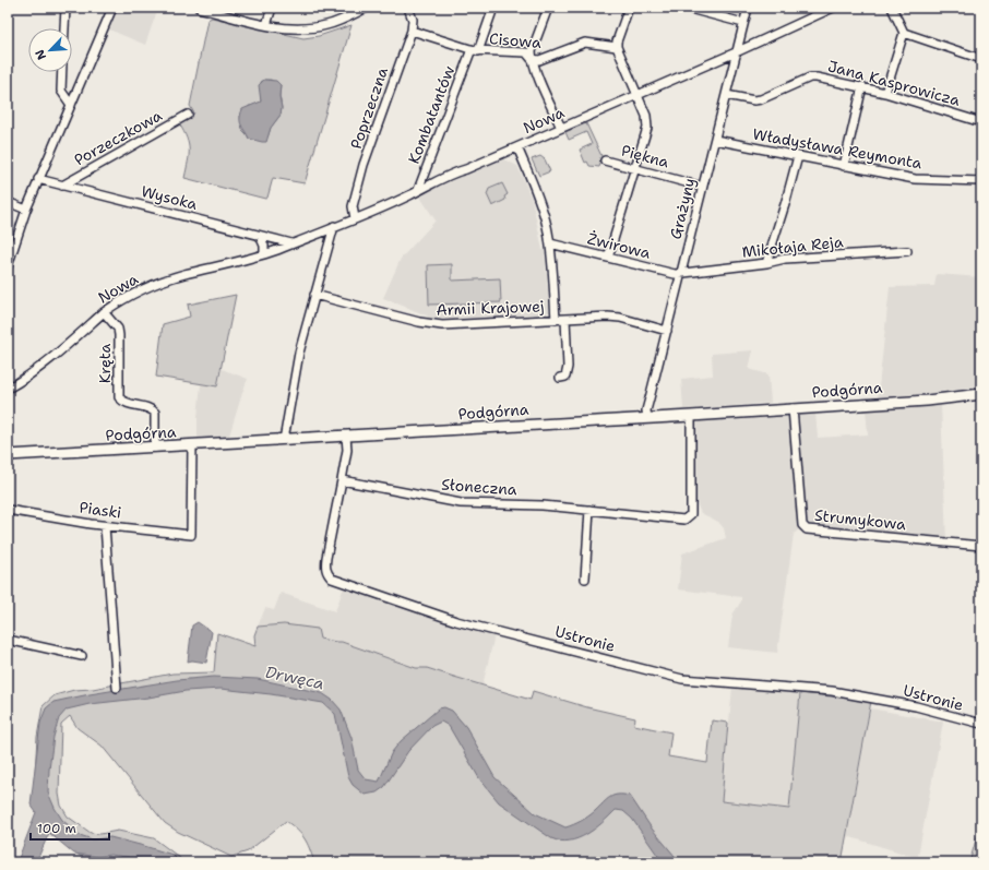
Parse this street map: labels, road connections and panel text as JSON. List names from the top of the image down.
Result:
{
  "streets": {
    "main road": ["Podgórna"],
    "street": [
      "Cisowa",
      "Jana Kasprowicza",
      "Poprzeczna",
      "Kombatantów",
      "Nowa",
      "Porzeczkowa",
      "Władysława Reymonta",
      "Piękna",
      "Wysoka",
      "Grażyny",
      "Żwirowa",
      "Mikołaja Reja",
      "Armii Krajowej",
      "Kręta",
      "Słoneczna",
      "Piaski",
      "Strumykowa",
      "Ustronie"
    ]
  },
  "crossings": [
    ["Cisowa", "Poprzeczna"],
    ["Cisowa", "Kombatantów"],
    ["Jana Kasprowicza", "Grażyny"],
    ["Poprzeczna", "Nowa"],
    ["Kombatantów", "Nowa"],
    ["Nowa", "Wysoka"],
    ["Nowa", "Grażyny"],
    ["Nowa", "Kręta"],
    ["Porzeczkowa", "Wysoka"],
    ["Władysława Reymonta", "Grażyny"],
    ["Piękna", "Grażyny"],
    ["Grażyny", "Żwirowa"],
    ["Grażyny", "Mikołaja Reja"],
    ["Grażyny", "Armii Krajowej"],
    ["Grażyny", "Podgórna"],
    ["Żwirowa", "Mikołaja Reja"],
    ["Kręta", "Podgórna"],
    ["Podgórna", "Słoneczna"],
    ["Podgórna", "Piaski"],
    ["Podgórna", "Strumykowa"],
    ["Podgórna", "Ustronie"],
    ["Słoneczna", "Ustronie"]
  ],
  "water": ["Drwęca"],
  "scale_bar": "100 m",
  "north": "bottom left"
}
